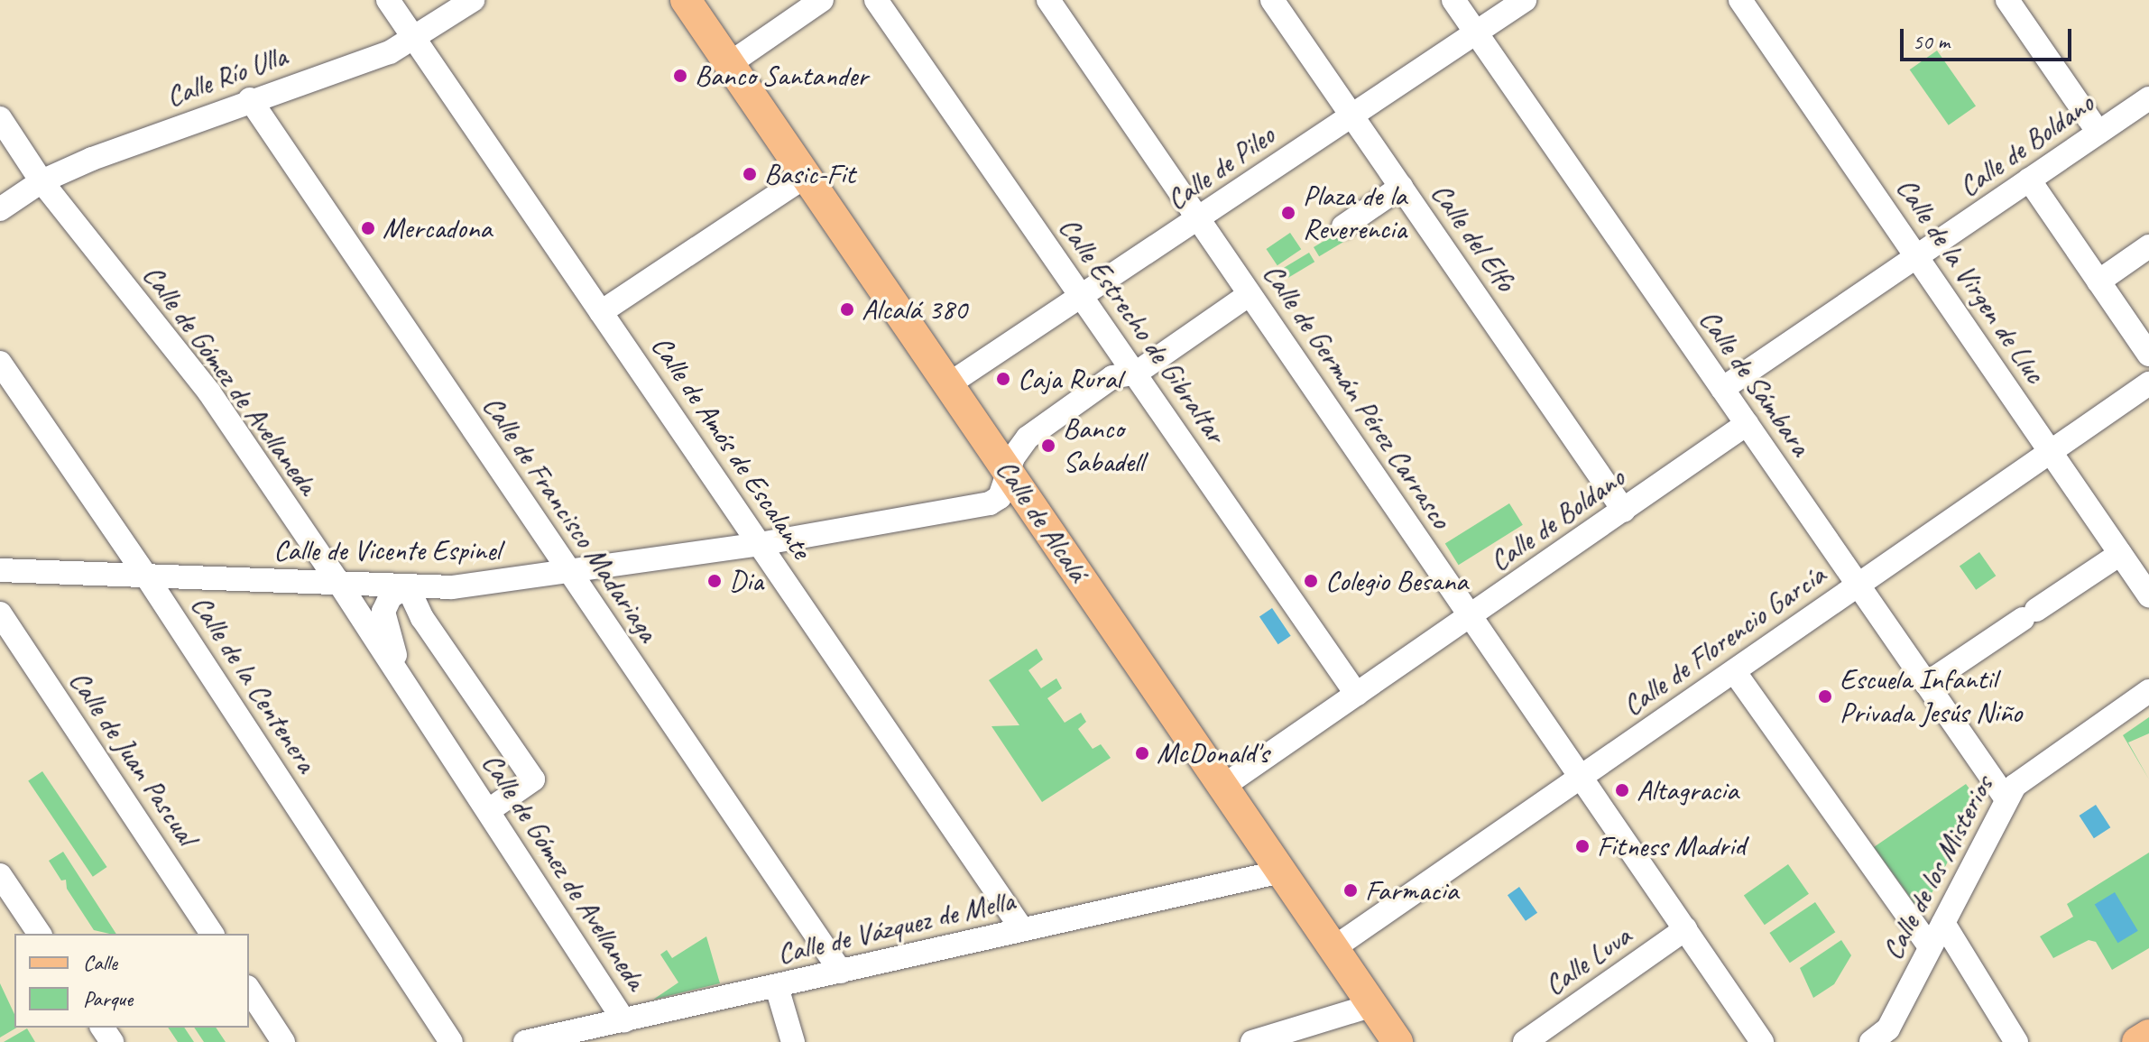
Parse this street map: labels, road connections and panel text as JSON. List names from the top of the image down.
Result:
{
  "streets": {
    "main road": ["Calle de Alcalá"],
    "street": [
      "Calle Río Ulla",
      "Calle de Boldano",
      "Calle de Pileo",
      "Calle del Elfo",
      "Calle de la Virgen de Lluc",
      "Calle Estrecho de Gibraltar",
      "Calle de Gómez de Avellaneda",
      "Calle de Sámbara",
      "Calle de Germán Pérez Carrasco",
      "Calle de Amós de Escalante",
      "Calle de Francisco Madariaga",
      "Calle de Vicente Espinel",
      "Calle de Florencio García",
      "Calle de la Centenera",
      "Calle de Juan Pascual",
      "Calle de los Misterios",
      "Calle de Vázquez de Mella",
      "Calle Luva"
    ]
  },
  "crossings": [
    ["Calle Río Ulla", "Calle de Gómez de Avellaneda"],
    ["Calle Río Ulla", "Calle de Amós de Escalante"],
    ["Calle Río Ulla", "Calle de Francisco Madariaga"],
    ["Calle de Boldano", "Calle del Elfo"],
    ["Calle de Boldano", "Calle de la Virgen de Lluc"],
    ["Calle de Boldano", "Calle Estrecho de Gibraltar"],
    ["Calle de Boldano", "Calle de Sámbara"],
    ["Calle de Boldano", "Calle de Germán Pérez Carrasco"],
    ["Calle de Boldano", "Calle de Alcalá"],
    ["Calle de Pileo", "Calle del Elfo"],
    ["Calle de Pileo", "Calle Estrecho de Gibraltar"],
    ["Calle de Pileo", "Calle de Sámbara"],
    ["Calle de Pileo", "Calle de Germán Pérez Carrasco"],
    ["Calle de Pileo", "Calle de Alcalá"],
    ["Calle de la Virgen de Lluc", "Calle de Florencio García"],
    ["Calle Estrecho de Gibraltar", "Calle de Vicente Espinel"],
    ["Calle de Gómez de Avellaneda", "Calle de Vicente Espinel"],
    ["Calle de Gómez de Avellaneda", "Calle de Vázquez de Mella"],
    ["Calle de Sámbara", "Calle de Florencio García"],
    ["Calle de Sámbara", "Calle de los Misterios"],
    ["Calle de Germán Pérez Carrasco", "Calle de Vicente Espinel"],
    ["Calle de Germán Pérez Carrasco", "Calle de Florencio García"],
    ["Calle de Germán Pérez Carrasco", "Calle Luva"],
    ["Calle de Amós de Escalante", "Calle de Vicente Espinel"],
    ["Calle de Amós de Escalante", "Calle de Vázquez de Mella"],
    ["Calle de Francisco Madariaga", "Calle de Vicente Espinel"],
    ["Calle de Francisco Madariaga", "Calle de Vázquez de Mella"],
    ["Calle de Alcalá", "Calle de Vicente Espinel"],
    ["Calle de Alcalá", "Calle de Florencio García"],
    ["Calle de Alcalá", "Calle de Vázquez de Mella"],
    ["Calle de Vicente Espinel", "Calle de la Centenera"]
  ],
  "places": [
    "Banco Santander",
    "Basic-Fit",
    "Plaza de la Reverencia",
    "Mercadona",
    "Alcalá 380",
    "Caja Rural",
    "Banco Sabadell",
    "Dia",
    "Colegio Besana",
    "Escuela Infantil Privada Jesús Niño",
    "McDonald's",
    "Altagracia",
    "Fitness Madrid",
    "Farmacia"
  ],
  "legend": ["Calle", "Parque"],
  "scale_bar": "50 m"
}
